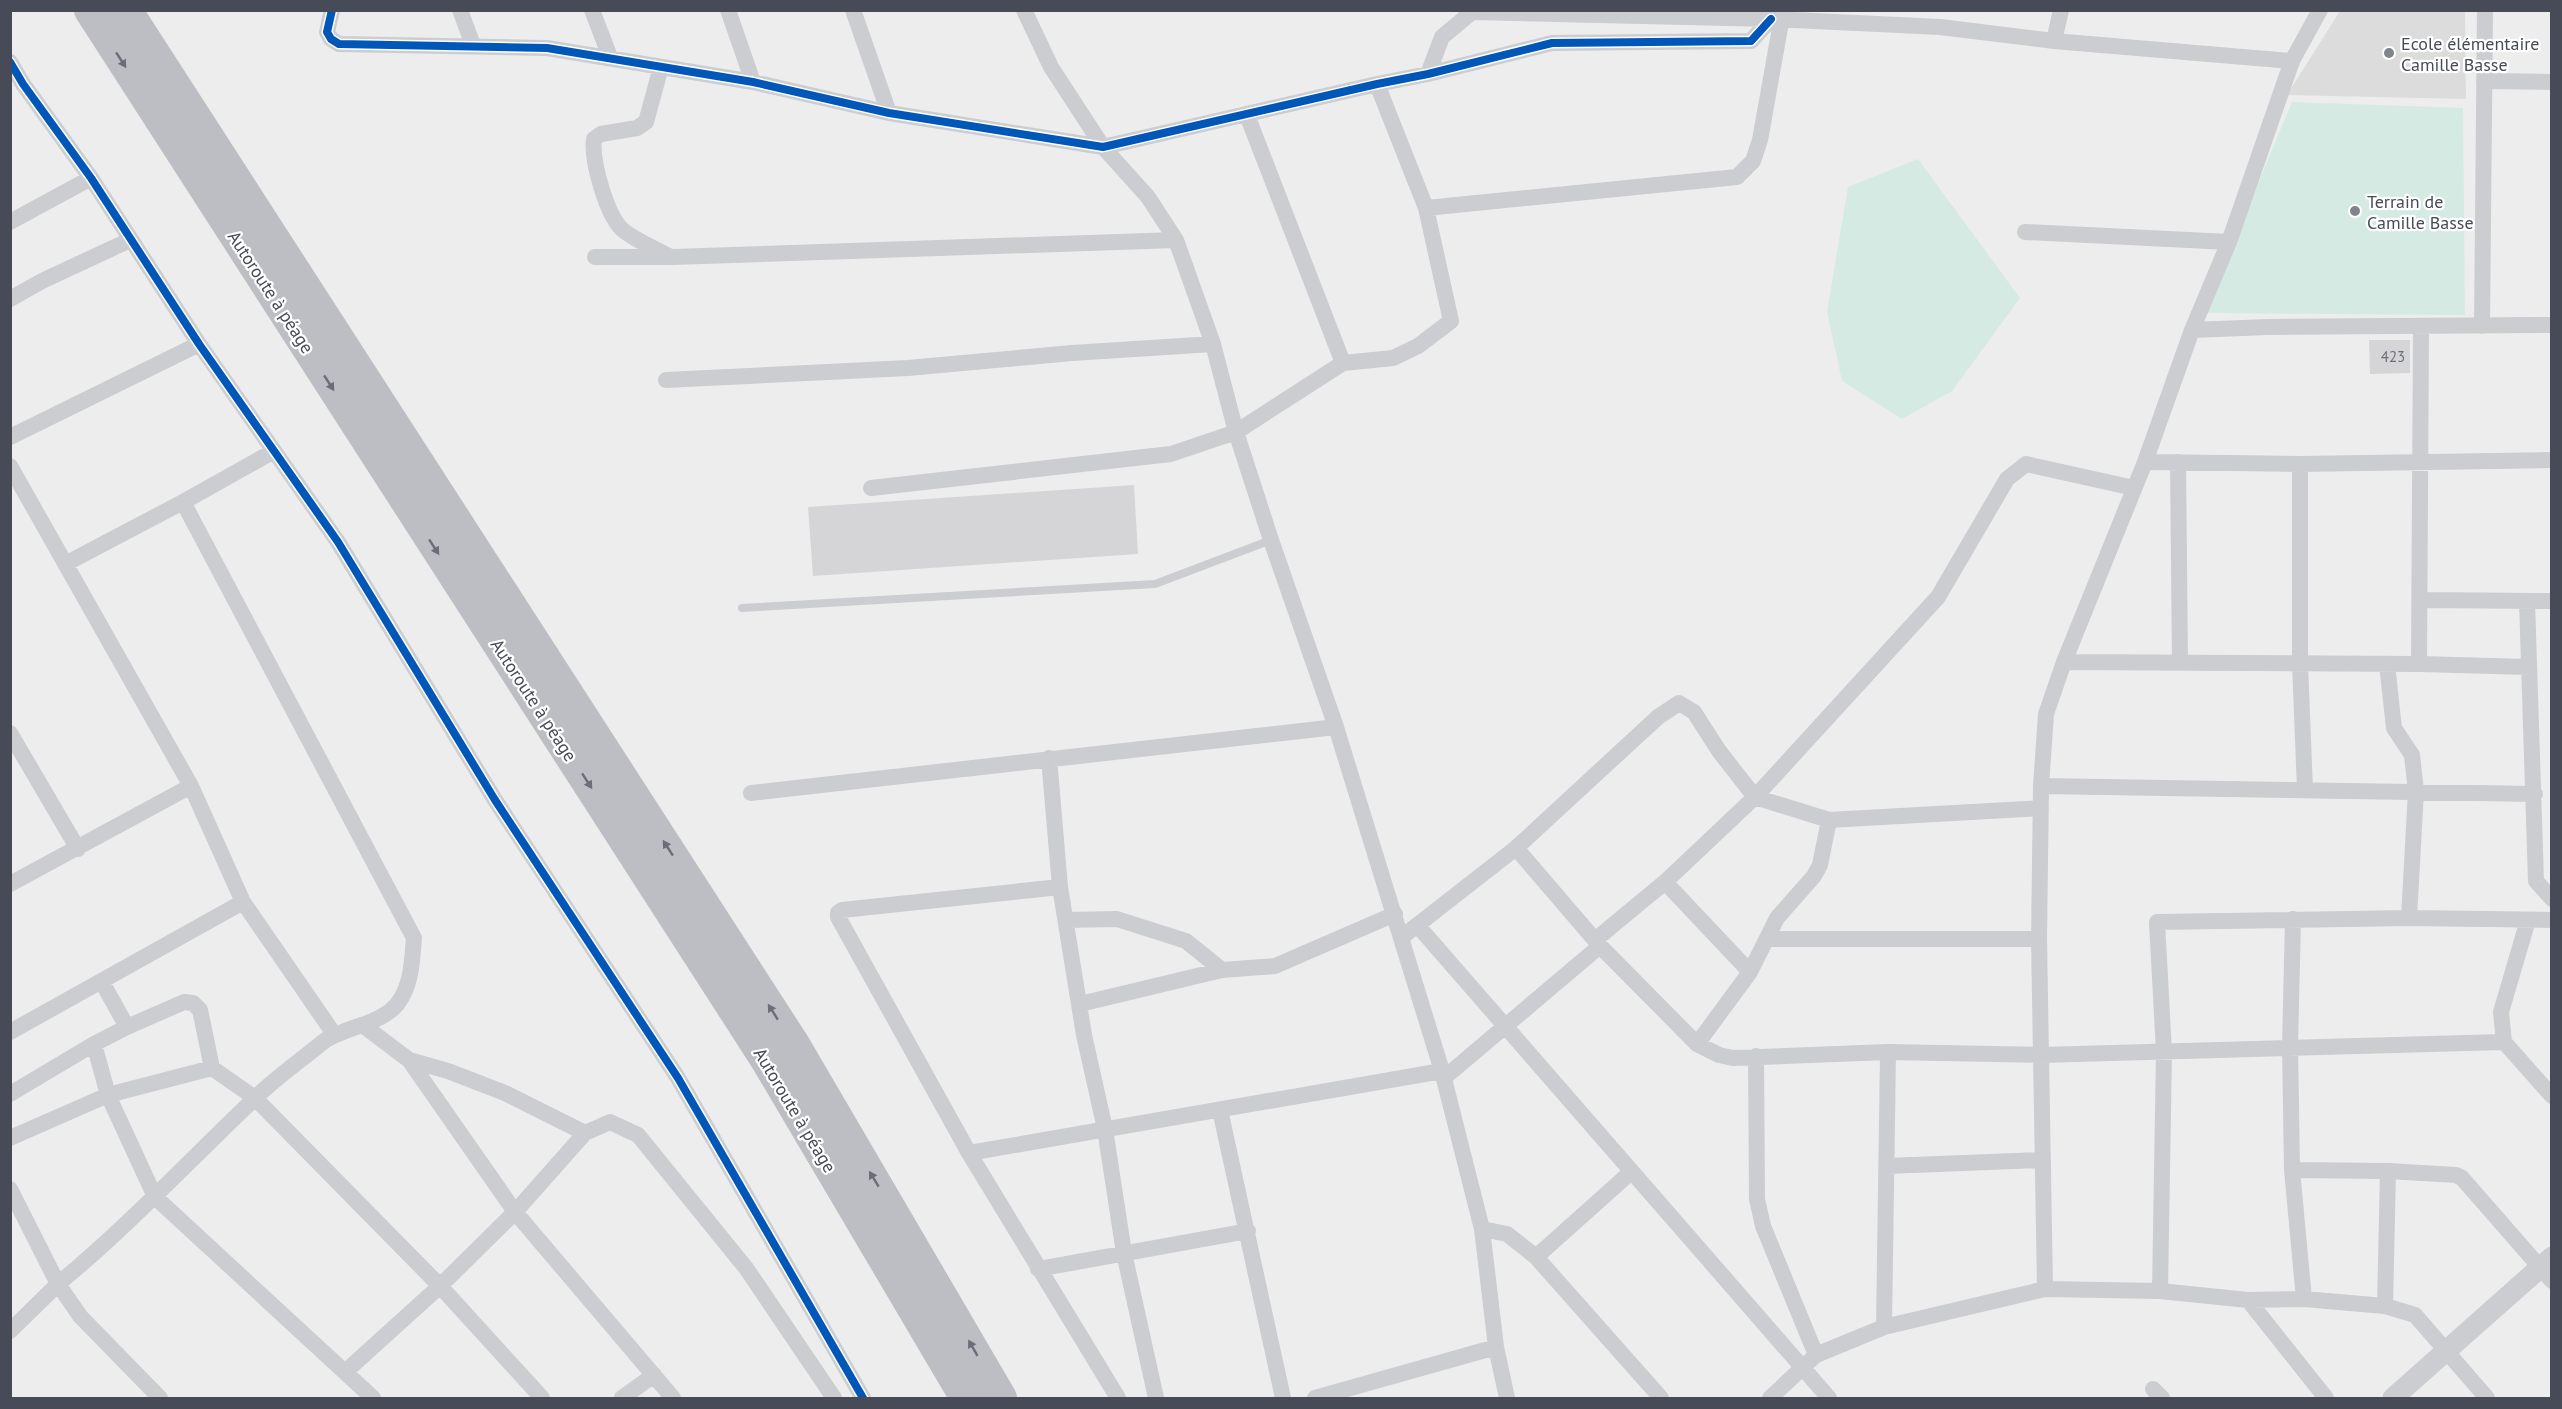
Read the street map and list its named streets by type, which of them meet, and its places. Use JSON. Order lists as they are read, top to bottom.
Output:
{
  "streets": {
    "highway": ["Autoroute à péage"]
  },
  "places": ["Ecole élémentaire Camille Basse", "Terrain de Camille Basse"],
  "house_numbers": ["423"]
}
